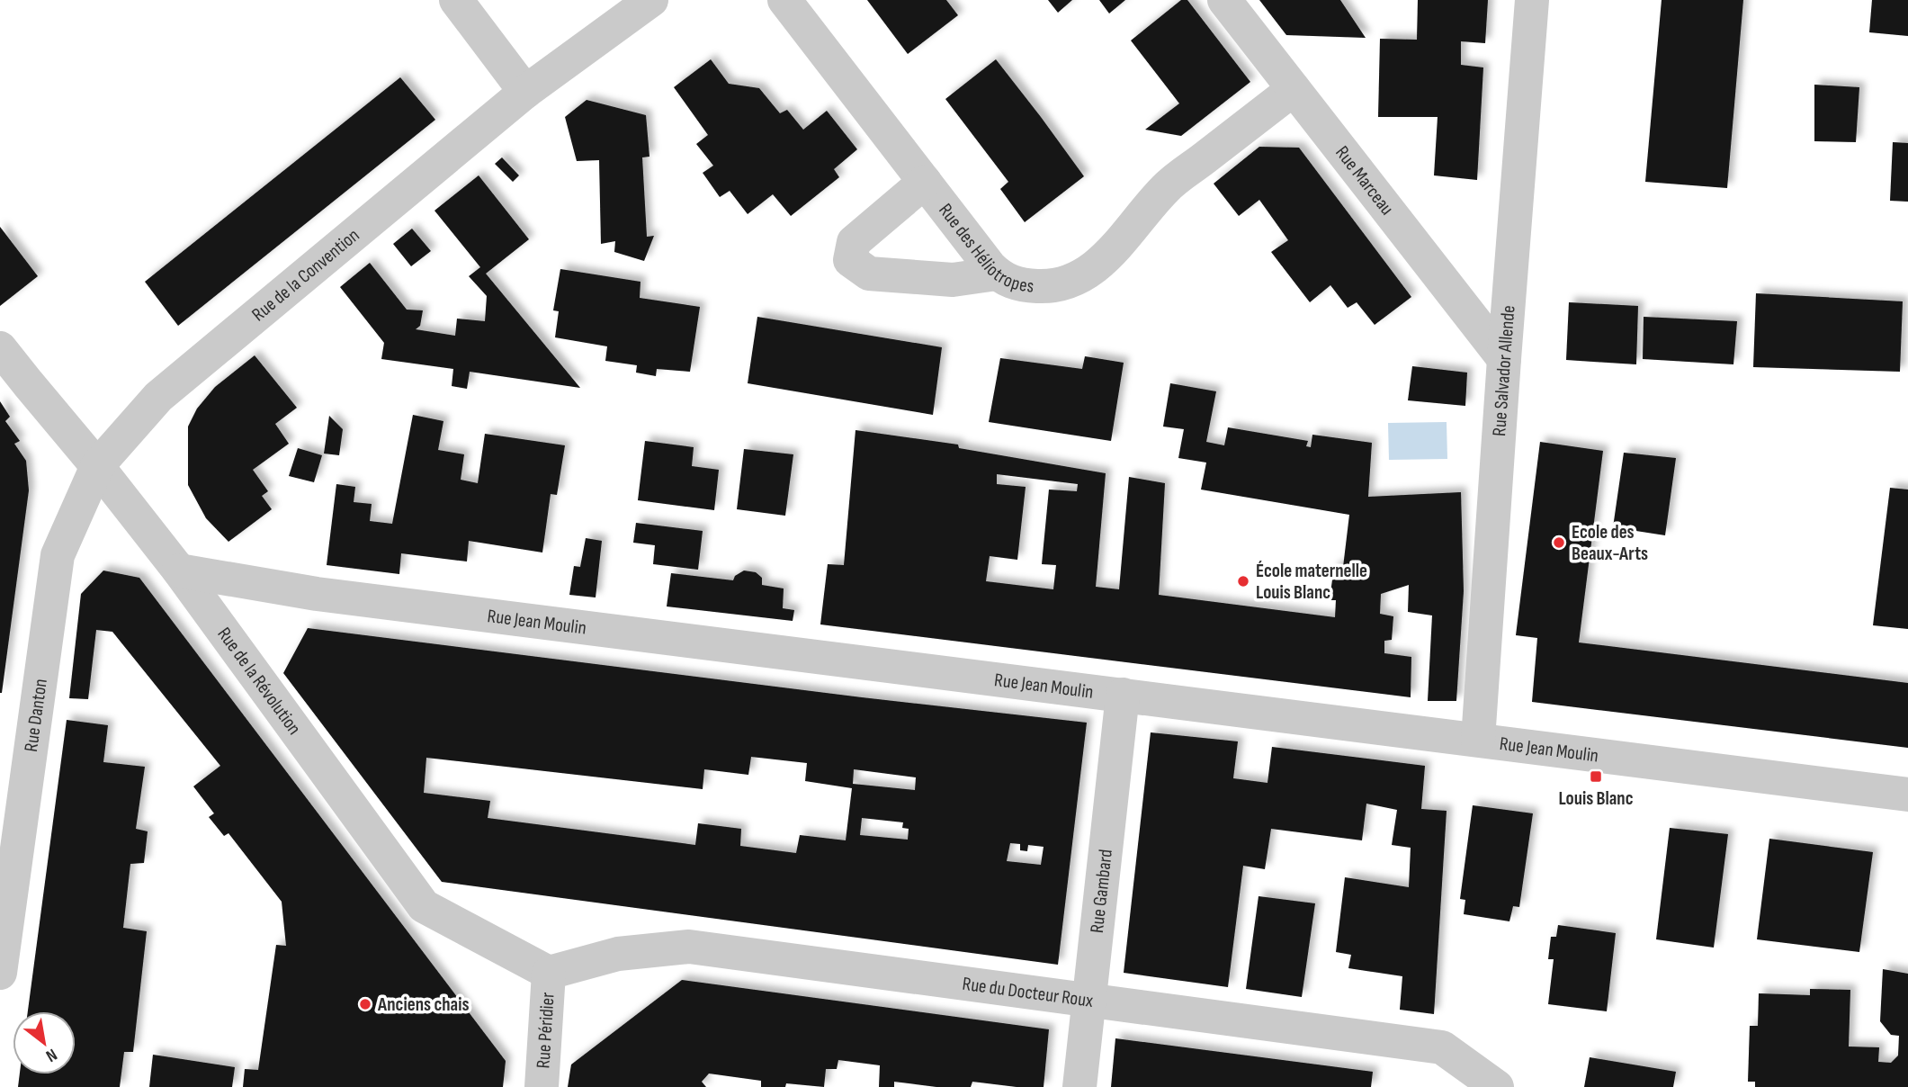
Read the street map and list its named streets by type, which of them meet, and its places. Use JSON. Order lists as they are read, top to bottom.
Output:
{
  "streets": {
    "street": [
      "Rue Marceau",
      "Rue des Héliotropes",
      "Rue de la Convention",
      "Rue Salvador Allende",
      "Rue Jean Moulin",
      "Rue de la Révolution",
      "Rue Danton",
      "Rue Gambard",
      "Rue du Docteur Roux",
      "Rue Péridier"
    ]
  },
  "crossings": [
    ["Rue Marceau", "Rue des Héliotropes"],
    ["Rue Marceau", "Rue Salvador Allende"],
    ["Rue de la Convention", "Rue de la Révolution"],
    ["Rue de la Convention", "Rue Danton"],
    ["Rue Salvador Allende", "Rue Jean Moulin"],
    ["Rue Jean Moulin", "Rue de la Révolution"],
    ["Rue Jean Moulin", "Rue Gambard"],
    ["Rue de la Révolution", "Rue Danton"],
    ["Rue de la Révolution", "Rue du Docteur Roux"],
    ["Rue de la Révolution", "Rue Péridier"],
    ["Rue Gambard", "Rue du Docteur Roux"],
    ["Rue du Docteur Roux", "Rue Péridier"]
  ],
  "places": {
    "other": ["Ecole des Beaux-Arts", "École maternelle Louis Blanc", "Anciens chais"],
    "transit": ["Louis Blanc"]
  },
  "north": "bottom right"
}
